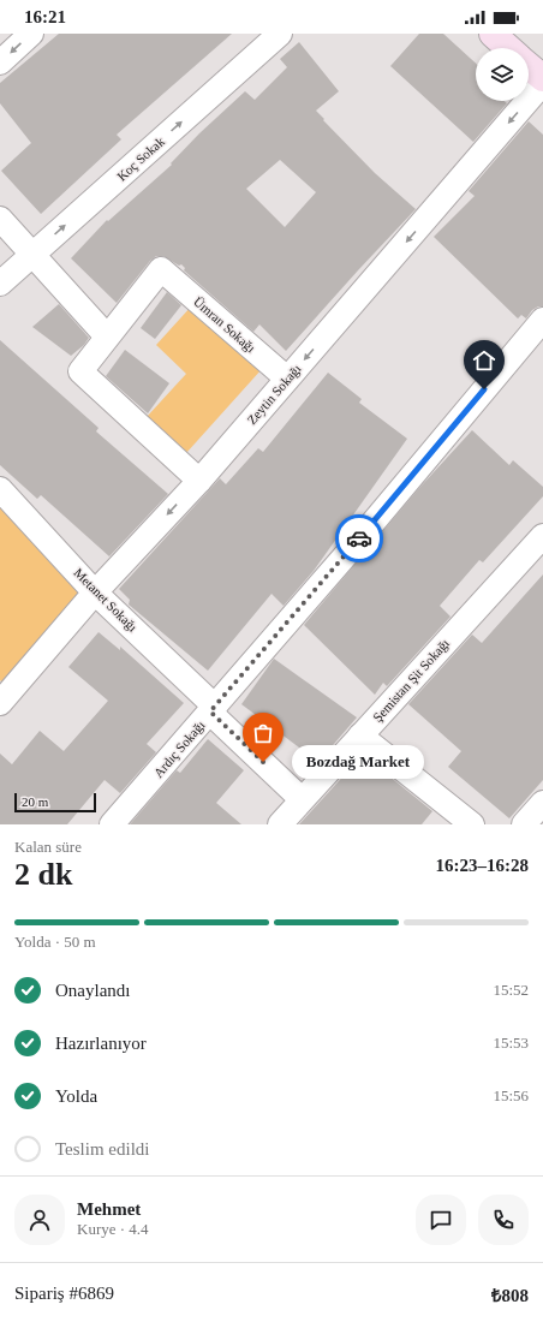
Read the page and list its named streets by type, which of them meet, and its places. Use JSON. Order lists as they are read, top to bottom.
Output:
{
  "streets": {
    "street": [
      "Koç Sokak",
      "Ümran Sokağı",
      "Zeytin Sokağı",
      "Metanet Sokağı",
      "Şemistan Şit Sokağı",
      "Ardıç Sokağı"
    ]
  },
  "crossings": [
    ["Ümran Sokağı", "Zeytin Sokağı"],
    ["Zeytin Sokağı", "Metanet Sokağı"],
    ["Metanet Sokağı", "Şemistan Şit Sokağı"],
    ["Metanet Sokağı", "Ardıç Sokağı"]
  ],
  "one_way": ["Koç Sokak", "Zeytin Sokağı"],
  "places": ["Bozdağ Market"],
  "scale_bar": "20 m",
  "page": {
    "status": "16:21",
    "bubble": "Bozdağ Market",
    "scale": "20 m",
    "heading": ["2 dk", "Kalan süre", "16:23–16:28"],
    "panel": [
      "Mehmet",
      "Kurye · 4.4",
      "Sipariş #6869",
      "₺808"
    ],
    "bar": "Yolda · 50 m",
    "list": [
      ["Onaylandı", "15:52"],
      ["Hazırlanıyor", "15:53"],
      ["Yolda", "15:56"],
      "Teslim edildi"
    ]
  }
}
